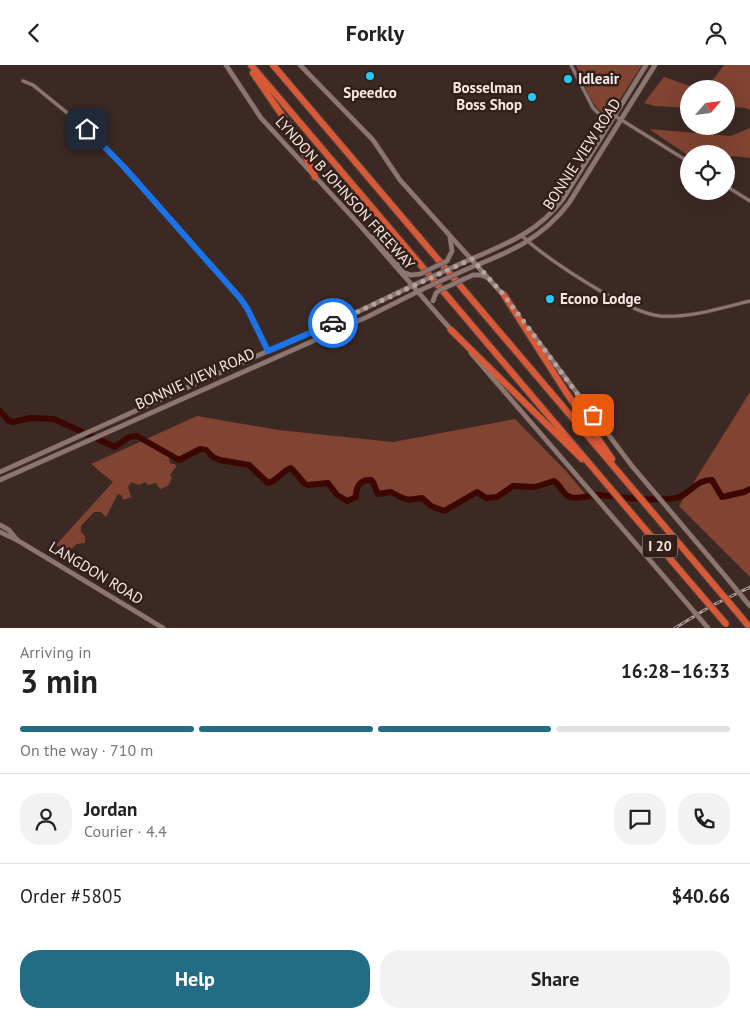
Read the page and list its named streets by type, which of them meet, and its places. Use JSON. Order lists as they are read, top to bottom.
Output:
{
  "streets": {
    "highway": ["LYNDON B JOHNSON FREEWAY", "I 20"],
    "main road": ["BONNIE VIEW ROAD", "LANGDON ROAD"]
  },
  "crossings": [
    ["BONNIE VIEW ROAD", "LYNDON B JOHNSON FREEWAY"]
  ],
  "places": [
    "Speedco",
    "Idleair",
    "Bosselman Boss Shop",
    "Econo Lodge"
  ],
  "north": "top right",
  "page": {
    "header": "Forkly",
    "heading": ["3 min", "Arriving in", "16:28–16:33"],
    "panel": [
      "Jordan",
      "Courier · 4.4",
      "Order #5805",
      "$40.66"
    ],
    "bar": "On the way · 710 m",
    "buttons": ["Help", "Share"]
  }
}
